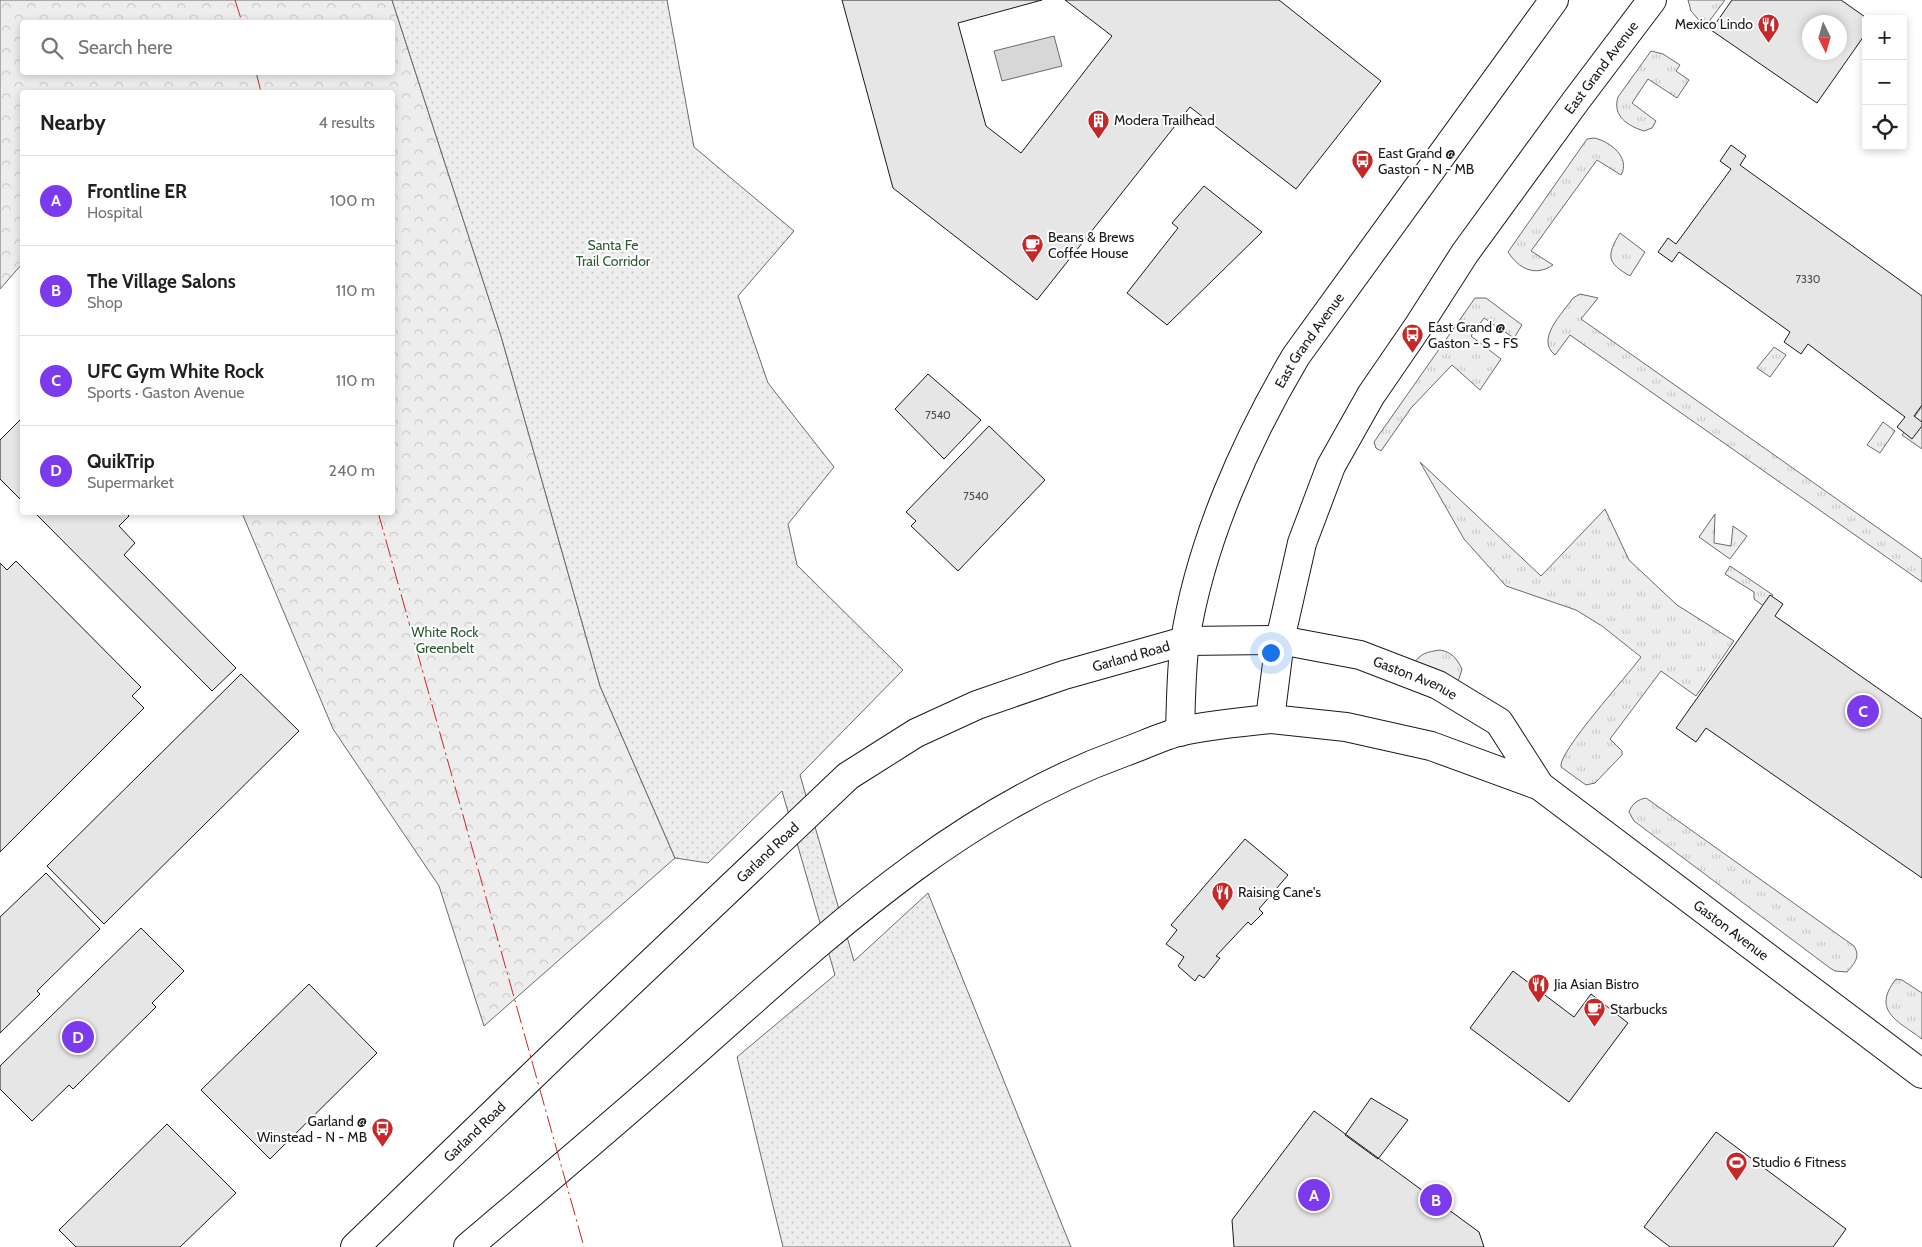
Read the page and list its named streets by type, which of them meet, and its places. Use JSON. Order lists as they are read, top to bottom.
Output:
{
  "streets": {
    "main road": ["East Grand Avenue", "Garland Road", "Gaston Avenue"]
  },
  "crossings": [
    ["East Grand Avenue", "Garland Road"],
    ["East Grand Avenue", "Gaston Avenue"],
    ["Garland Road", "Gaston Avenue"]
  ],
  "parks": ["Santa Fe Trail Corridor", "White Rock Greenbelt"],
  "places": {
    "restaurant": ["Mexico Lindo", "Raising Cane's", "Jia Asian Bistro"],
    "building": ["Modera Trailhead"],
    "bus stop": ["East Grand @ Gaston - N - MB", "East Grand @ Gaston - S - FS", "Garland @ Winstead - N - MB"],
    "cafe": ["Beans & Brews Coffee House", "Starbucks"],
    "sports": ["Studio 6 Fitness"]
  },
  "house_numbers": ["7330", "7540", "7540"],
  "north": "bottom",
  "page": {
    "map_buttons": ["+", "−"],
    "search": "Search here",
    "heading": ["Nearby", "4 results"],
    "list": [
      {
        "mark": "A",
        "name": "Frontline ER",
        "note": "Hospital",
        "value": "100 m"
      },
      {
        "mark": "B",
        "name": "The Village Salons",
        "note": "Shop",
        "value": "110 m"
      },
      {
        "mark": "C",
        "name": "UFC Gym White Rock",
        "note": "Sports · Gaston Avenue",
        "value": "110 m"
      },
      {
        "mark": "D",
        "name": "QuikTrip",
        "note": "Supermarket",
        "value": "240 m"
      }
    ],
    "pins": [
      "C",
      "D",
      "A",
      "B"
    ]
  }
}
